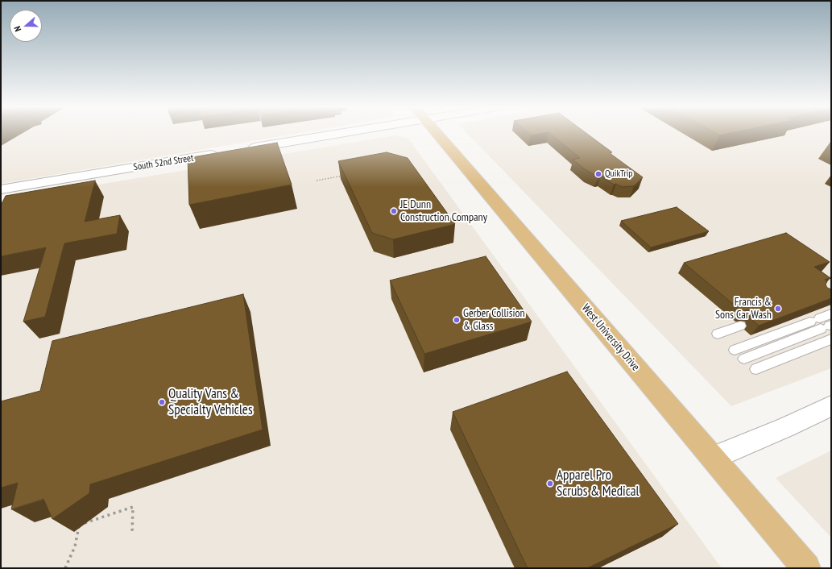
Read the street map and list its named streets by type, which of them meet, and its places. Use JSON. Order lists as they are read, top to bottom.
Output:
{
  "streets": {
    "main road": ["South 52nd Street", "West University Drive"]
  },
  "places": [
    "QuikTrip",
    "JE Dunn Construction Company",
    "Francis & Sons Car Wash",
    "Gerber Collision & Glass",
    "Quality Vans & Specialty Vehicles",
    "Apparel Pro Scrubs & Medical"
  ],
  "north": "left"
}
